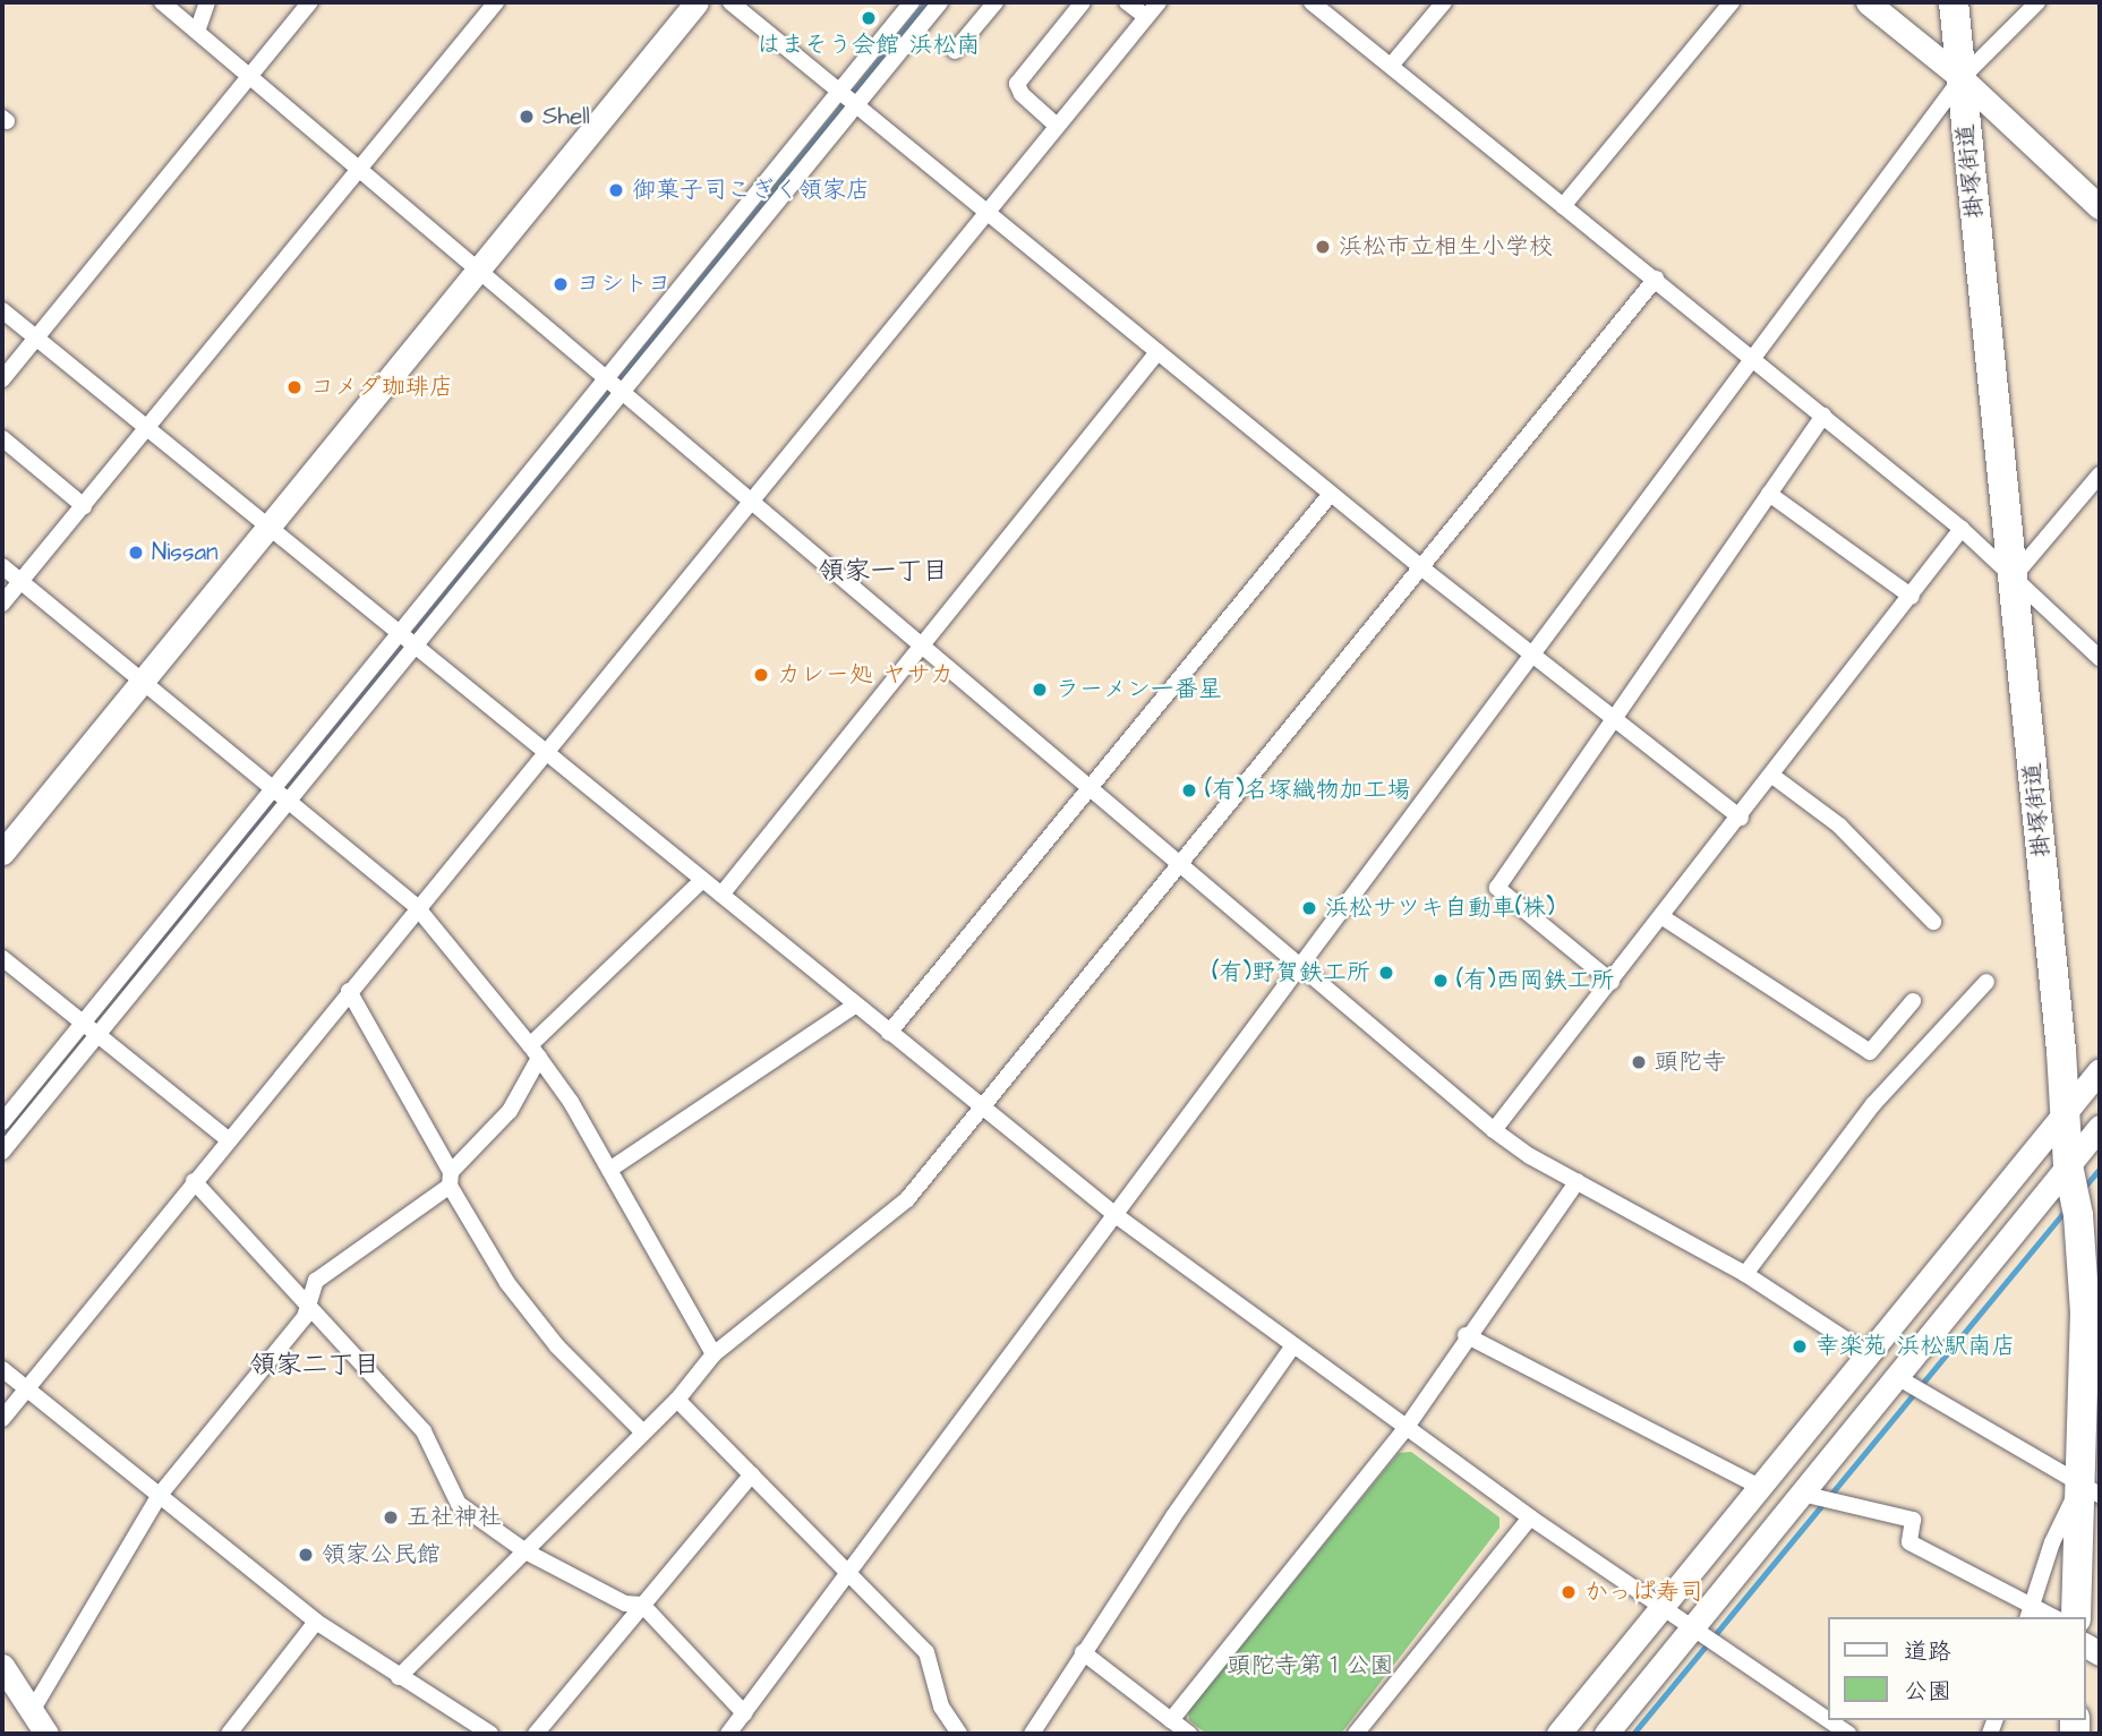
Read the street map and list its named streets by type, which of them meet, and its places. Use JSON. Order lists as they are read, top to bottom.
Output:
{
  "streets": {
    "highway": ["掛塚街道"]
  },
  "districts": ["領家一丁目", "領家二丁目"],
  "parks": ["頭陀寺第１公園"],
  "places": [
    "はまそう会館 浜松南",
    "Shell",
    "御菓子司こぎく領家店",
    "浜松市立相生小学校",
    "ヨシトヨ",
    "コメダ珈琲店",
    "Nissan",
    "カレー処 ヤサカ",
    "ラーメン一番星",
    "(有)名塚織物加工場",
    "浜松サツキ自動車(株)",
    "(有)野賀鉄工所",
    "(有)西岡鉄工所",
    "頭陀寺",
    "幸楽苑 浜松駅南店",
    "五社神社",
    "領家公民館",
    "かっぱ寿司"
  ],
  "legend": ["道路", "公園"]
}
